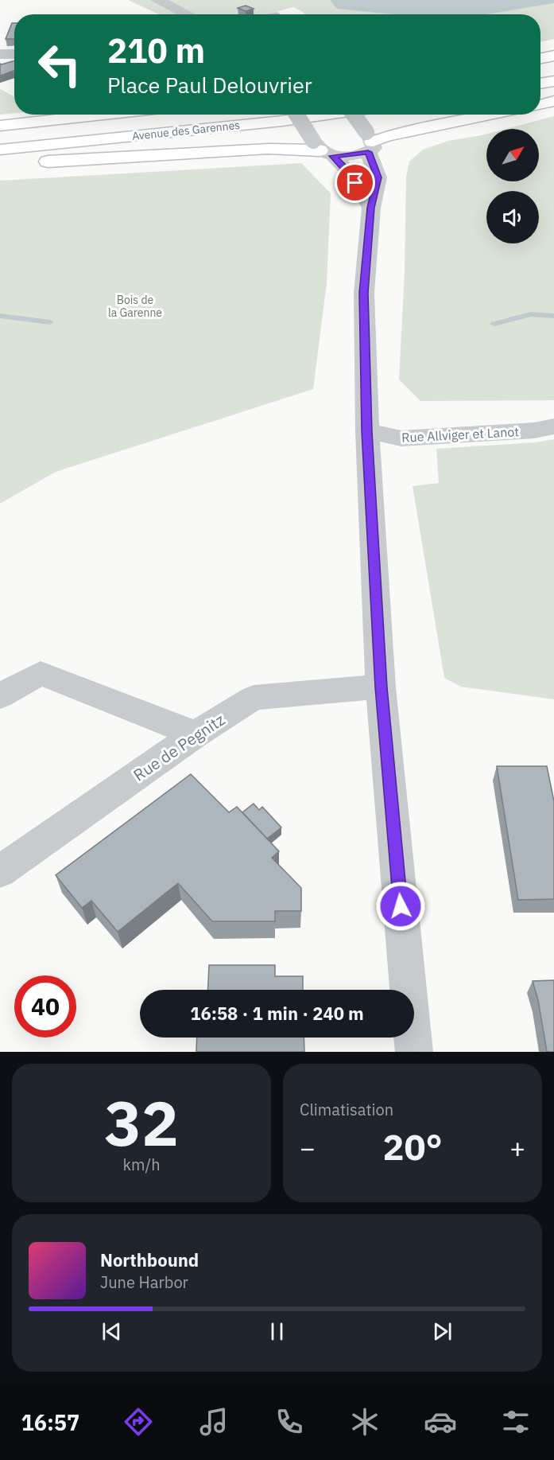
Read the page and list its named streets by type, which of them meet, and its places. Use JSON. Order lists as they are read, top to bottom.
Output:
{
  "streets": {
    "main road": ["Avenue des Garennes"],
    "street": ["Rue Allviger et Lanot", "Rue de Pegnitz"]
  },
  "parks": ["Bois de la Garenne"],
  "north": "top right",
  "page": {
    "turn": ["210 m", "Place Paul Delouvrier"],
    "limit": "40",
    "trip": "16:58 · 1 min · 240 m",
    "tile": [
      ["32", "km/h"],
      "Climatisation"
    ],
    "heat": ["−", "20°", "+"],
    "song": ["Northbound", "June Harbor"],
    "tabs": "16:57"
  }
}
